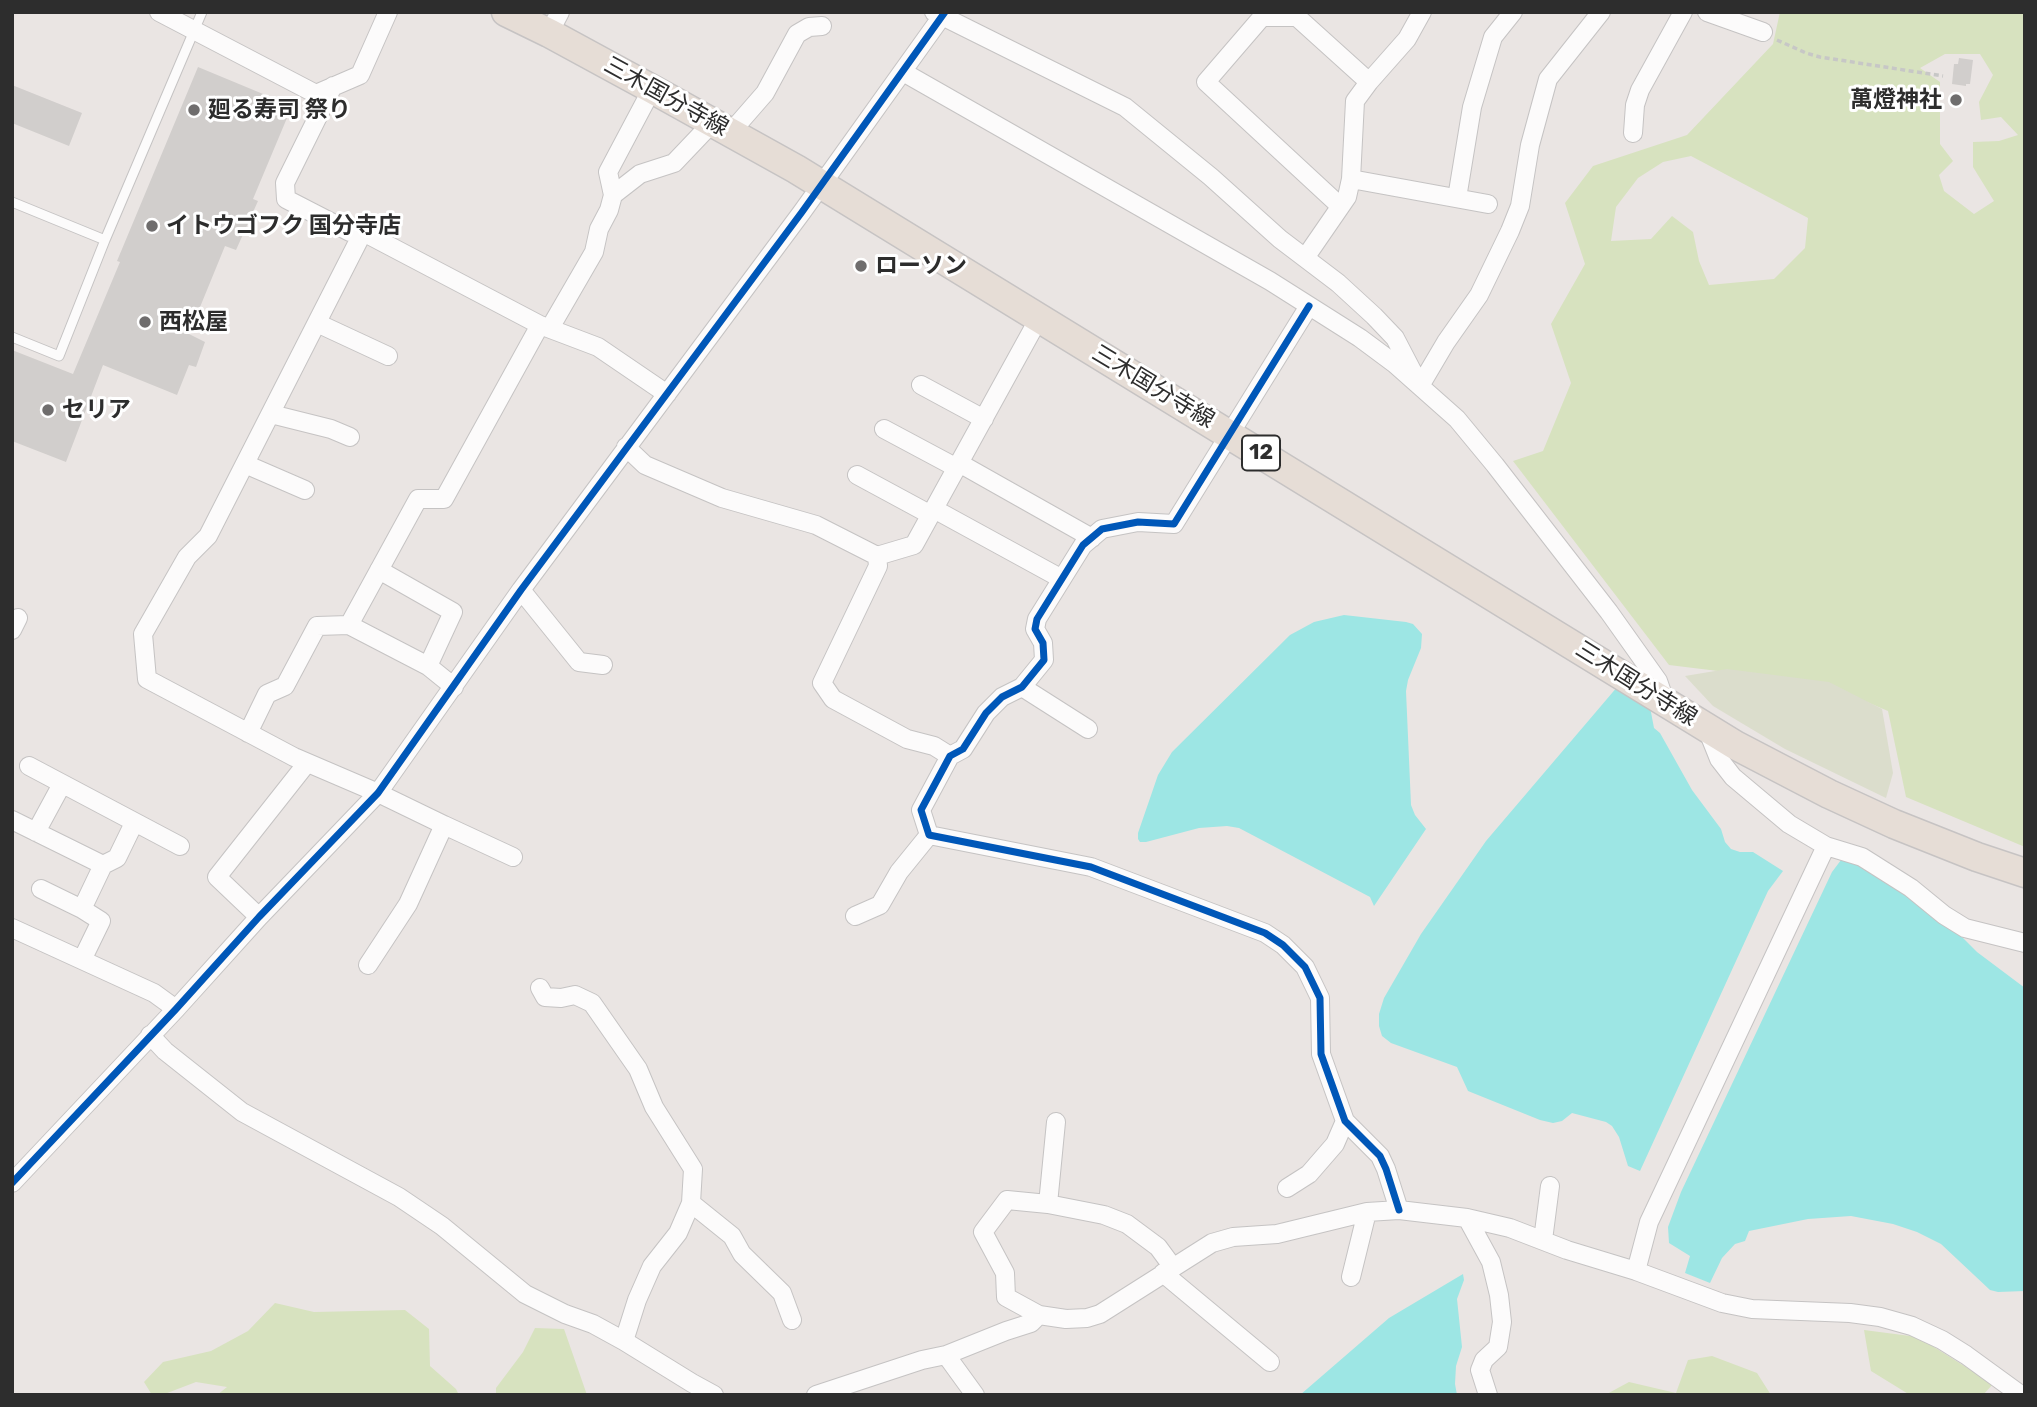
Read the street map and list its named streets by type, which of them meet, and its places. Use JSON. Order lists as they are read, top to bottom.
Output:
{
  "streets": {
    "main road": ["三木国分寺線", "12"]
  },
  "places": [
    "萬燈神社",
    "廻る寿司 祭り",
    "イトウゴフク 国分寺店",
    "ローソン",
    "西松屋",
    "セリア"
  ]
}
